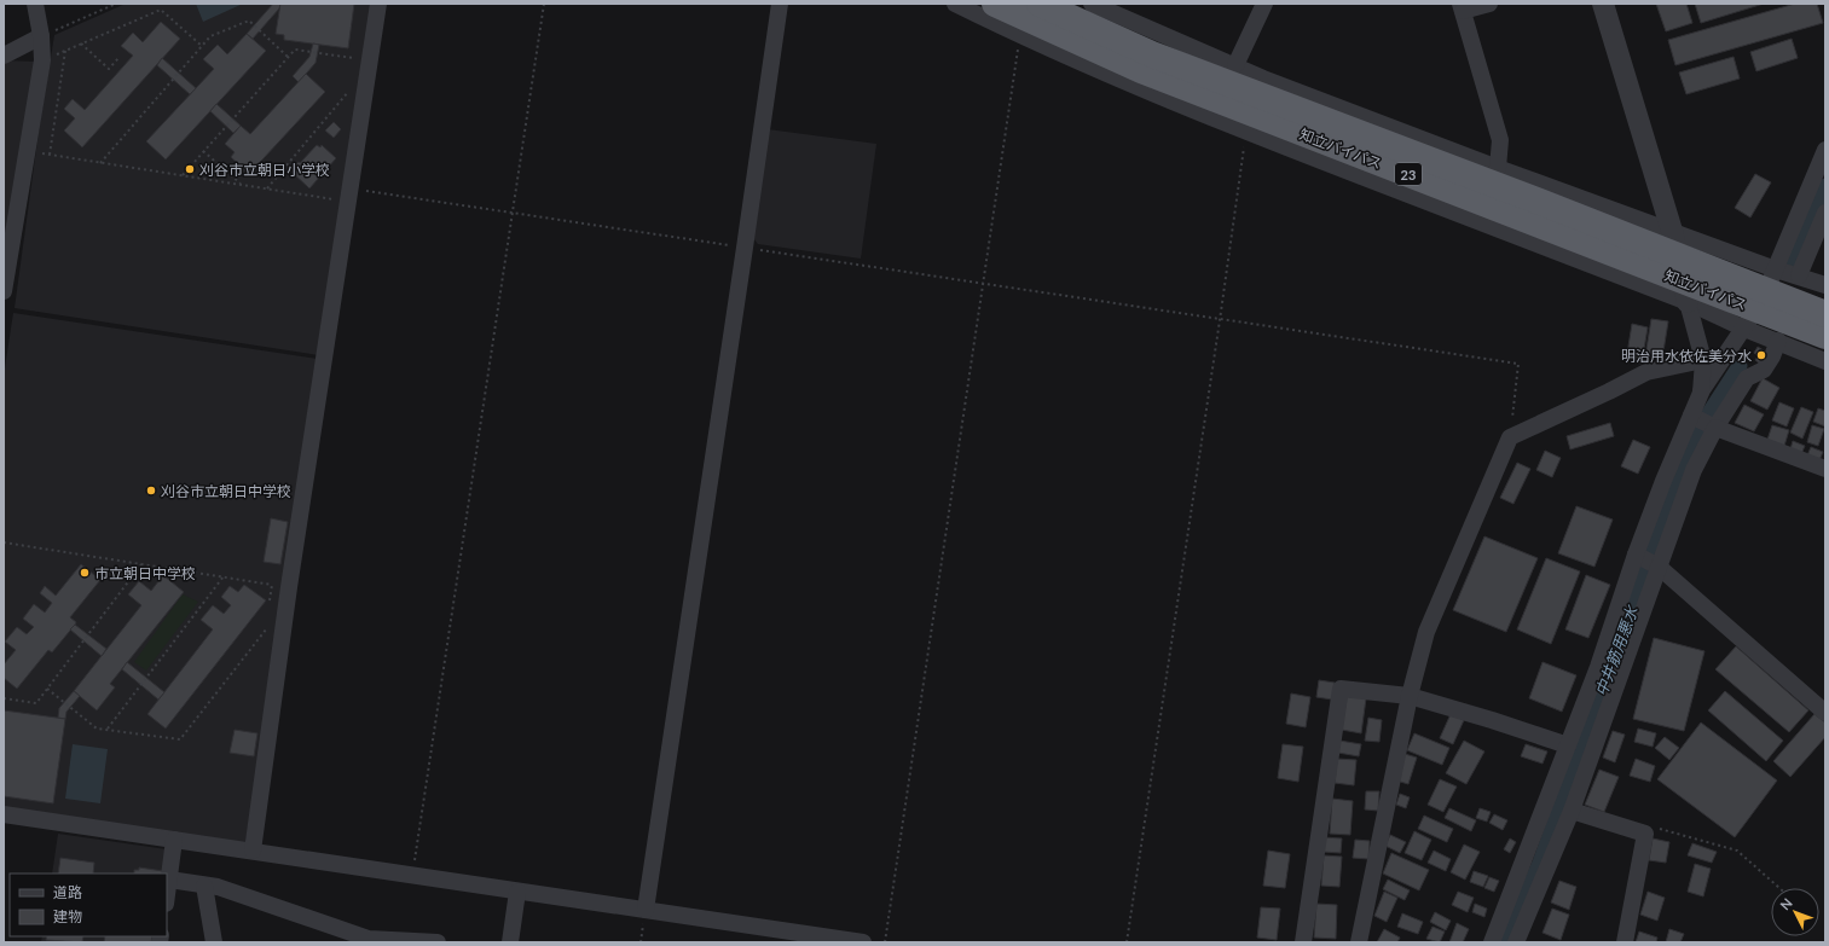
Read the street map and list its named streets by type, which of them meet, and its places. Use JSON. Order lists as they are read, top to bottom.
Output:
{
  "streets": {
    "highway": ["知立バイパス", "23"]
  },
  "water": ["中井筋用悪水"],
  "places": [
    "刈谷市立朝日小学校",
    "明治用水依佐美分水",
    "刈谷市立朝日中学校",
    "市立朝日中学校"
  ],
  "legend": ["道路", "建物"],
  "north": "top left"
}
